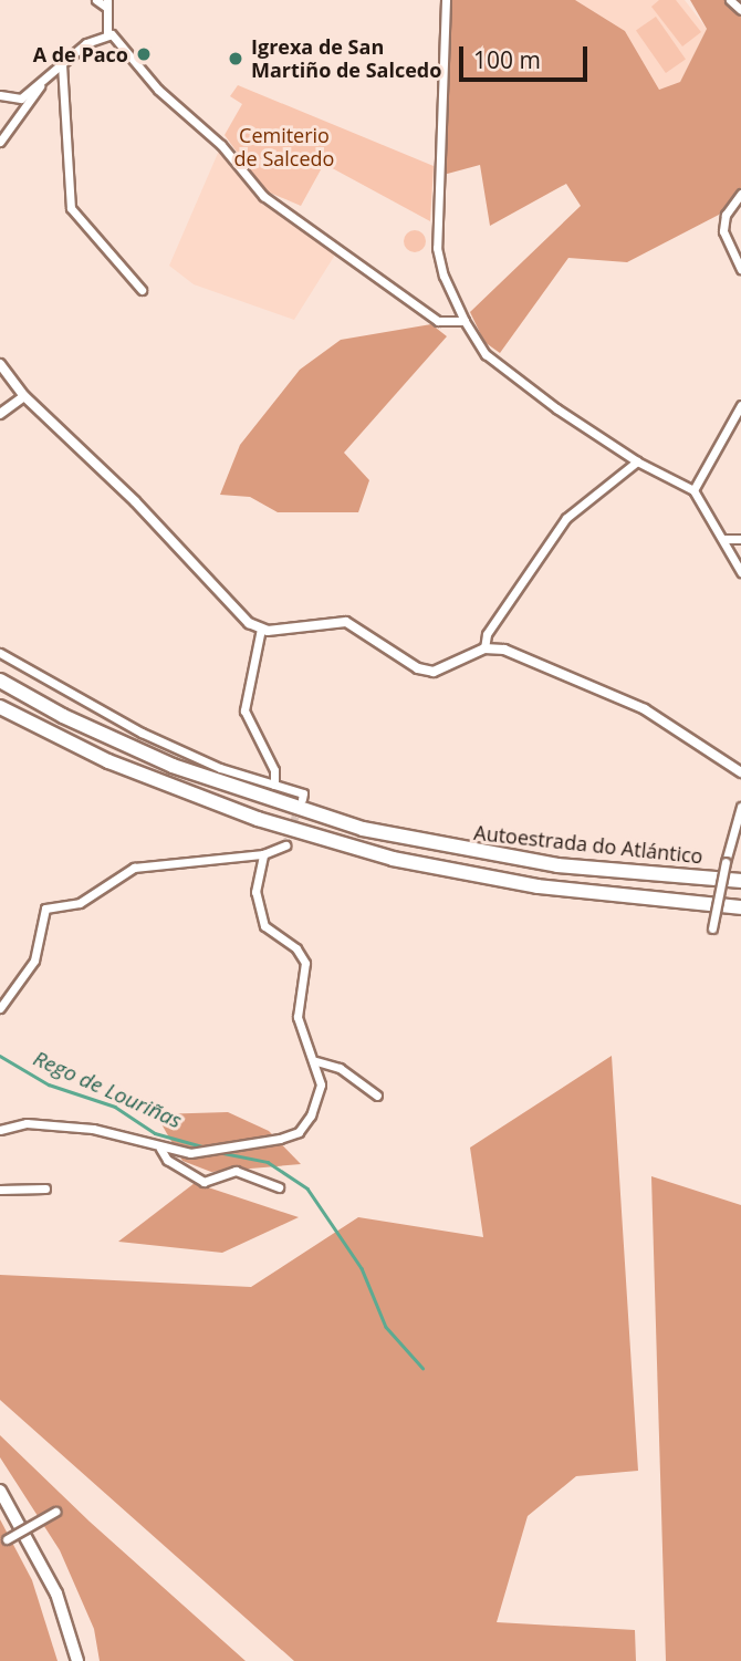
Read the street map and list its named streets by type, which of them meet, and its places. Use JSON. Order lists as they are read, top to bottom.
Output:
{
  "streets": {
    "highway": ["Autoestrada do Atlántico"]
  },
  "water": ["Rego de Louriñas"],
  "parks": ["Cemiterio de Salcedo"],
  "places": ["A de Paco", "Igrexa de San Martiño de Salcedo"],
  "scale_bar": "100 m"
}
